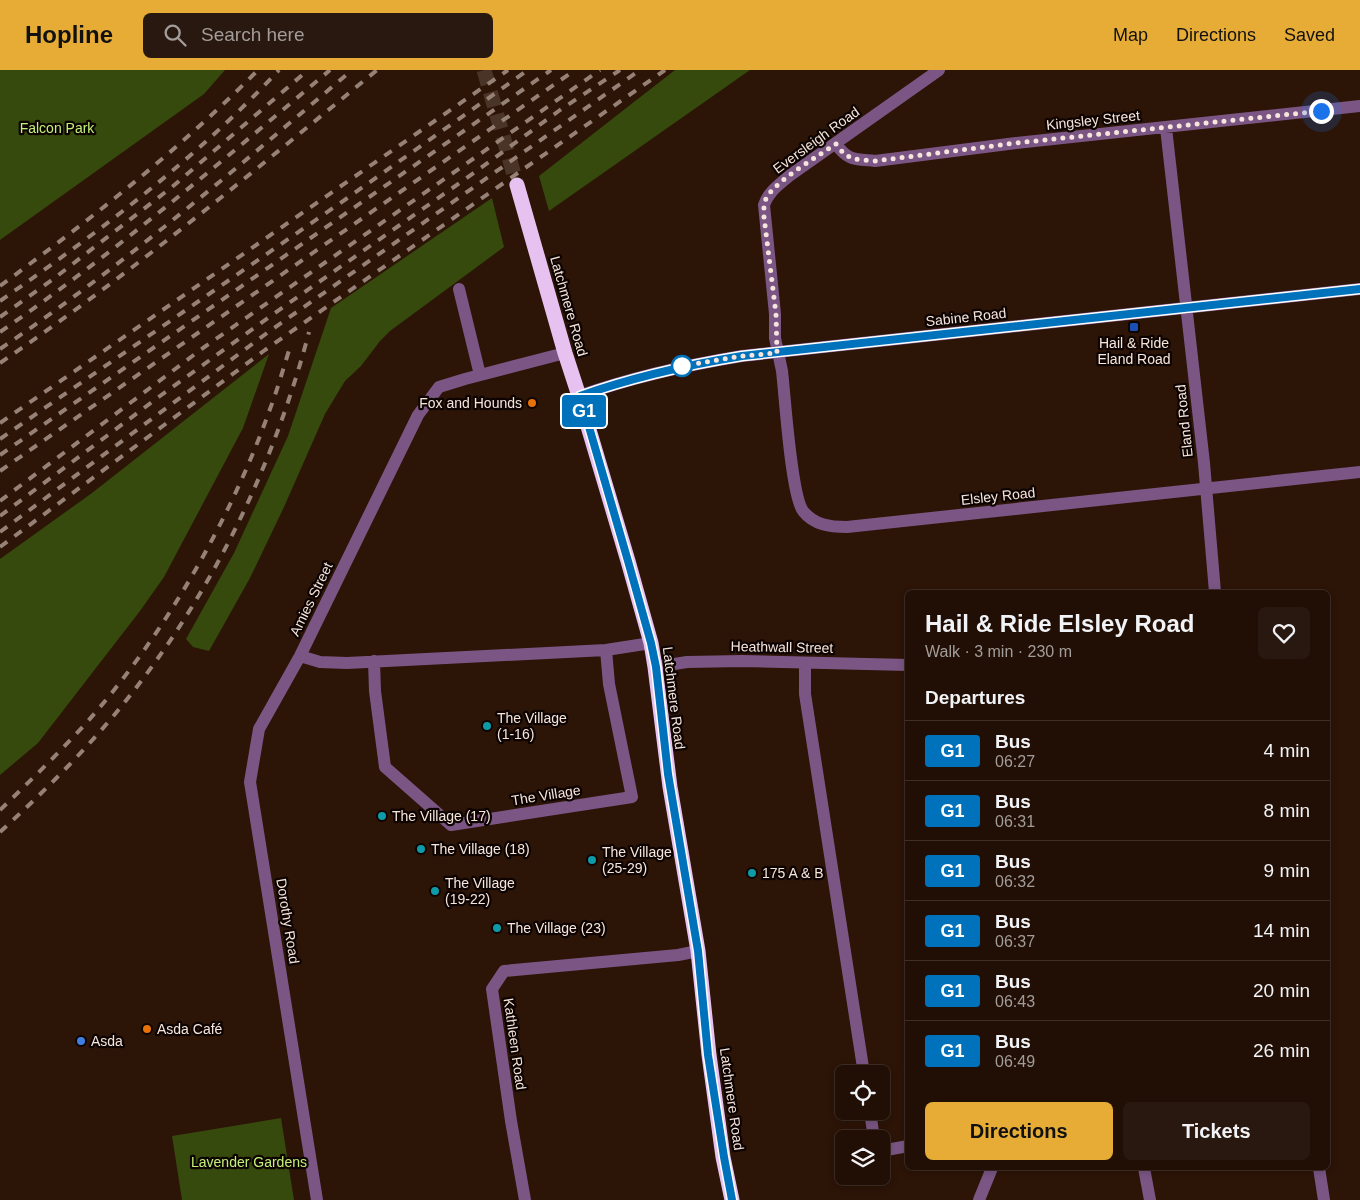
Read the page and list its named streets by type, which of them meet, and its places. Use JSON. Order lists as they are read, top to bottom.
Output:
{
  "streets": {
    "highway": ["Latchmere Road"],
    "street": [
      "Kingsley Street",
      "Eversleigh Road",
      "Sabine Road",
      "Eland Road",
      "Elsley Road",
      "Amies Street",
      "Heathwall Street",
      "The Village",
      "Dorothy Road",
      "Kathleen Road"
    ]
  },
  "crossings": [
    ["Kingsley Street", "Eversleigh Road"],
    ["Kingsley Street", "Eland Road"],
    ["Eversleigh Road", "Sabine Road"],
    ["Eversleigh Road", "Elsley Road"],
    ["Latchmere Road", "Sabine Road"],
    ["Latchmere Road", "Amies Street"],
    ["Latchmere Road", "Heathwall Street"],
    ["Latchmere Road", "Kathleen Road"],
    ["Sabine Road", "Eland Road"],
    ["Sabine Road", "Elsley Road"],
    ["Eland Road", "Elsley Road"],
    ["Amies Street", "The Village"],
    ["Amies Street", "Dorothy Road"]
  ],
  "parks": ["Falcon Park", "Lavender Gardens"],
  "places": {
    "transit": ["Hail & Ride Eland Road"],
    "other": [
      "Fox and Hounds",
      "The Village (1-16)",
      "The Village (17)",
      "The Village (18)",
      "The Village (25-29)",
      "175 A & B",
      "The Village (19-22)",
      "The Village (23)",
      "Asda Café",
      "Asda"
    ]
  },
  "lines": ["bus line G1"],
  "page": {
    "header": "Hopline",
    "search": "Search here",
    "nav": ["Map", "Directions", "Saved"],
    "on_map": "G1",
    "heading": [
      ["Hail & Ride Elsley Road", "Walk · 3 min · 230 m"],
      "Departures"
    ],
    "list": [
      {
        "mark": "G1",
        "name": "Bus",
        "note": "06:27",
        "value": "4 min"
      },
      {
        "mark": "G1",
        "name": "Bus",
        "note": "06:31",
        "value": "8 min"
      },
      {
        "mark": "G1",
        "name": "Bus",
        "note": "06:32",
        "value": "9 min"
      },
      {
        "mark": "G1",
        "name": "Bus",
        "note": "06:37",
        "value": "14 min"
      },
      {
        "mark": "G1",
        "name": "Bus",
        "note": "06:43",
        "value": "20 min"
      },
      {
        "mark": "G1",
        "name": "Bus",
        "note": "06:49",
        "value": "26 min"
      }
    ],
    "buttons": ["Directions", "Tickets"]
  }
}
